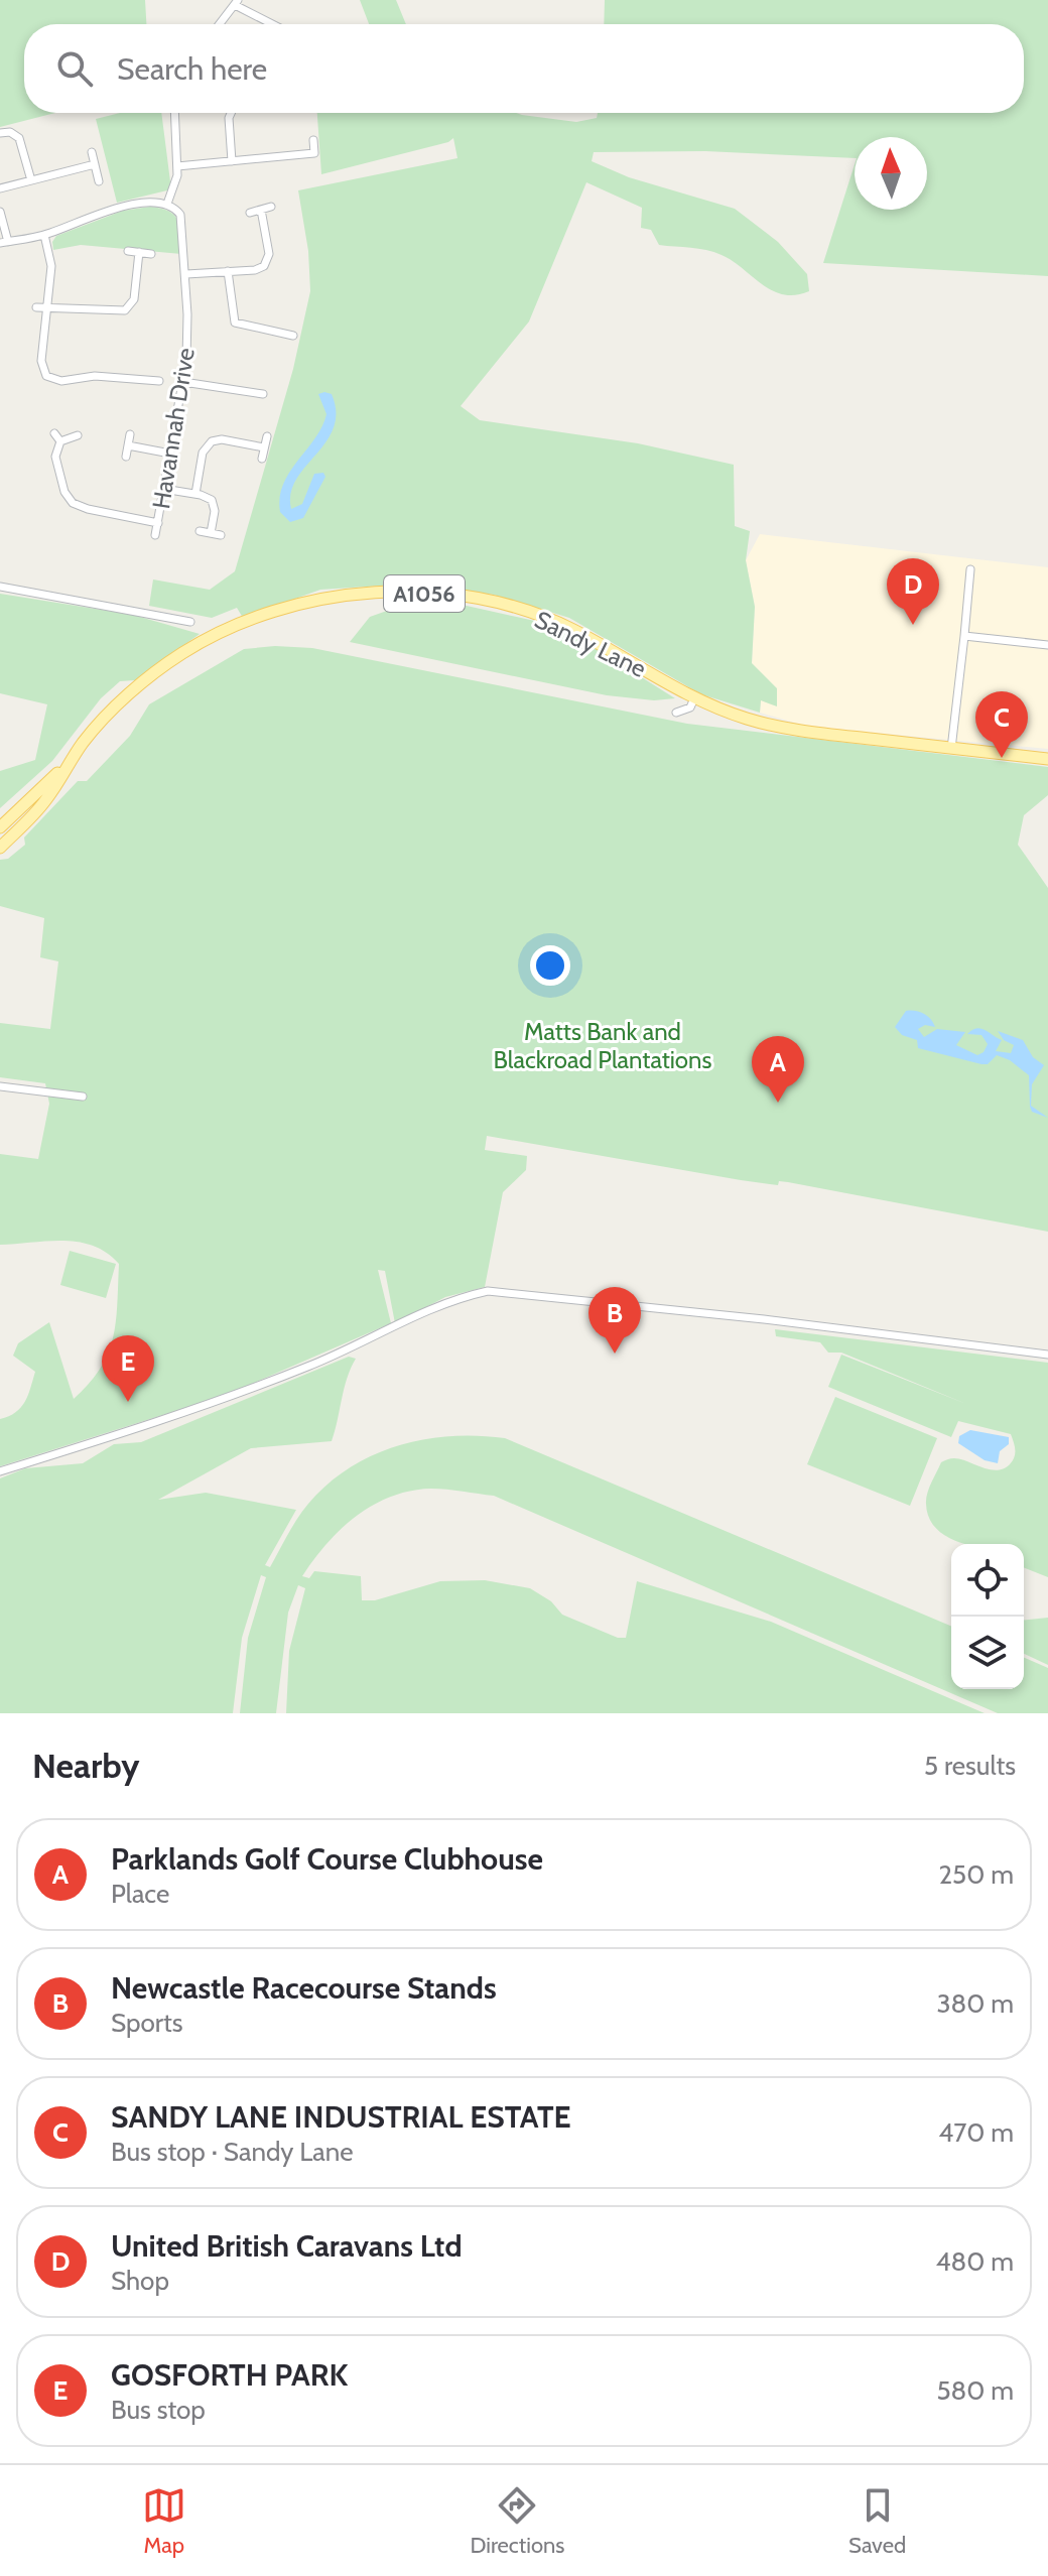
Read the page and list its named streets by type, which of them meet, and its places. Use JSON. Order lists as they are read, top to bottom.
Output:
{
  "streets": {
    "main road": ["A1056", "Sandy Lane"],
    "street": ["Havannah Drive"]
  },
  "parks": ["Matts Bank and Blackroad Plantations"],
  "north": "top",
  "page": {
    "search": "Search here",
    "pins": [
      "D",
      "C",
      "A",
      "B",
      "E"
    ],
    "heading": ["Nearby", "5 results"],
    "list": [
      {
        "mark": "A",
        "name": "Parklands Golf Course Clubhouse",
        "note": "Place",
        "value": "250 m"
      },
      {
        "mark": "B",
        "name": "Newcastle Racecourse Stands",
        "note": "Sports",
        "value": "380 m"
      },
      {
        "mark": "C",
        "name": "SANDY LANE INDUSTRIAL ESTATE",
        "note": "Bus stop · Sandy Lane",
        "value": "470 m"
      },
      {
        "mark": "D",
        "name": "United British Caravans Ltd",
        "note": "Shop",
        "value": "480 m"
      },
      {
        "mark": "E",
        "name": "GOSFORTH PARK",
        "note": "Bus stop",
        "value": "580 m"
      }
    ],
    "nav": ["Map", "Directions", "Saved"]
  }
}
